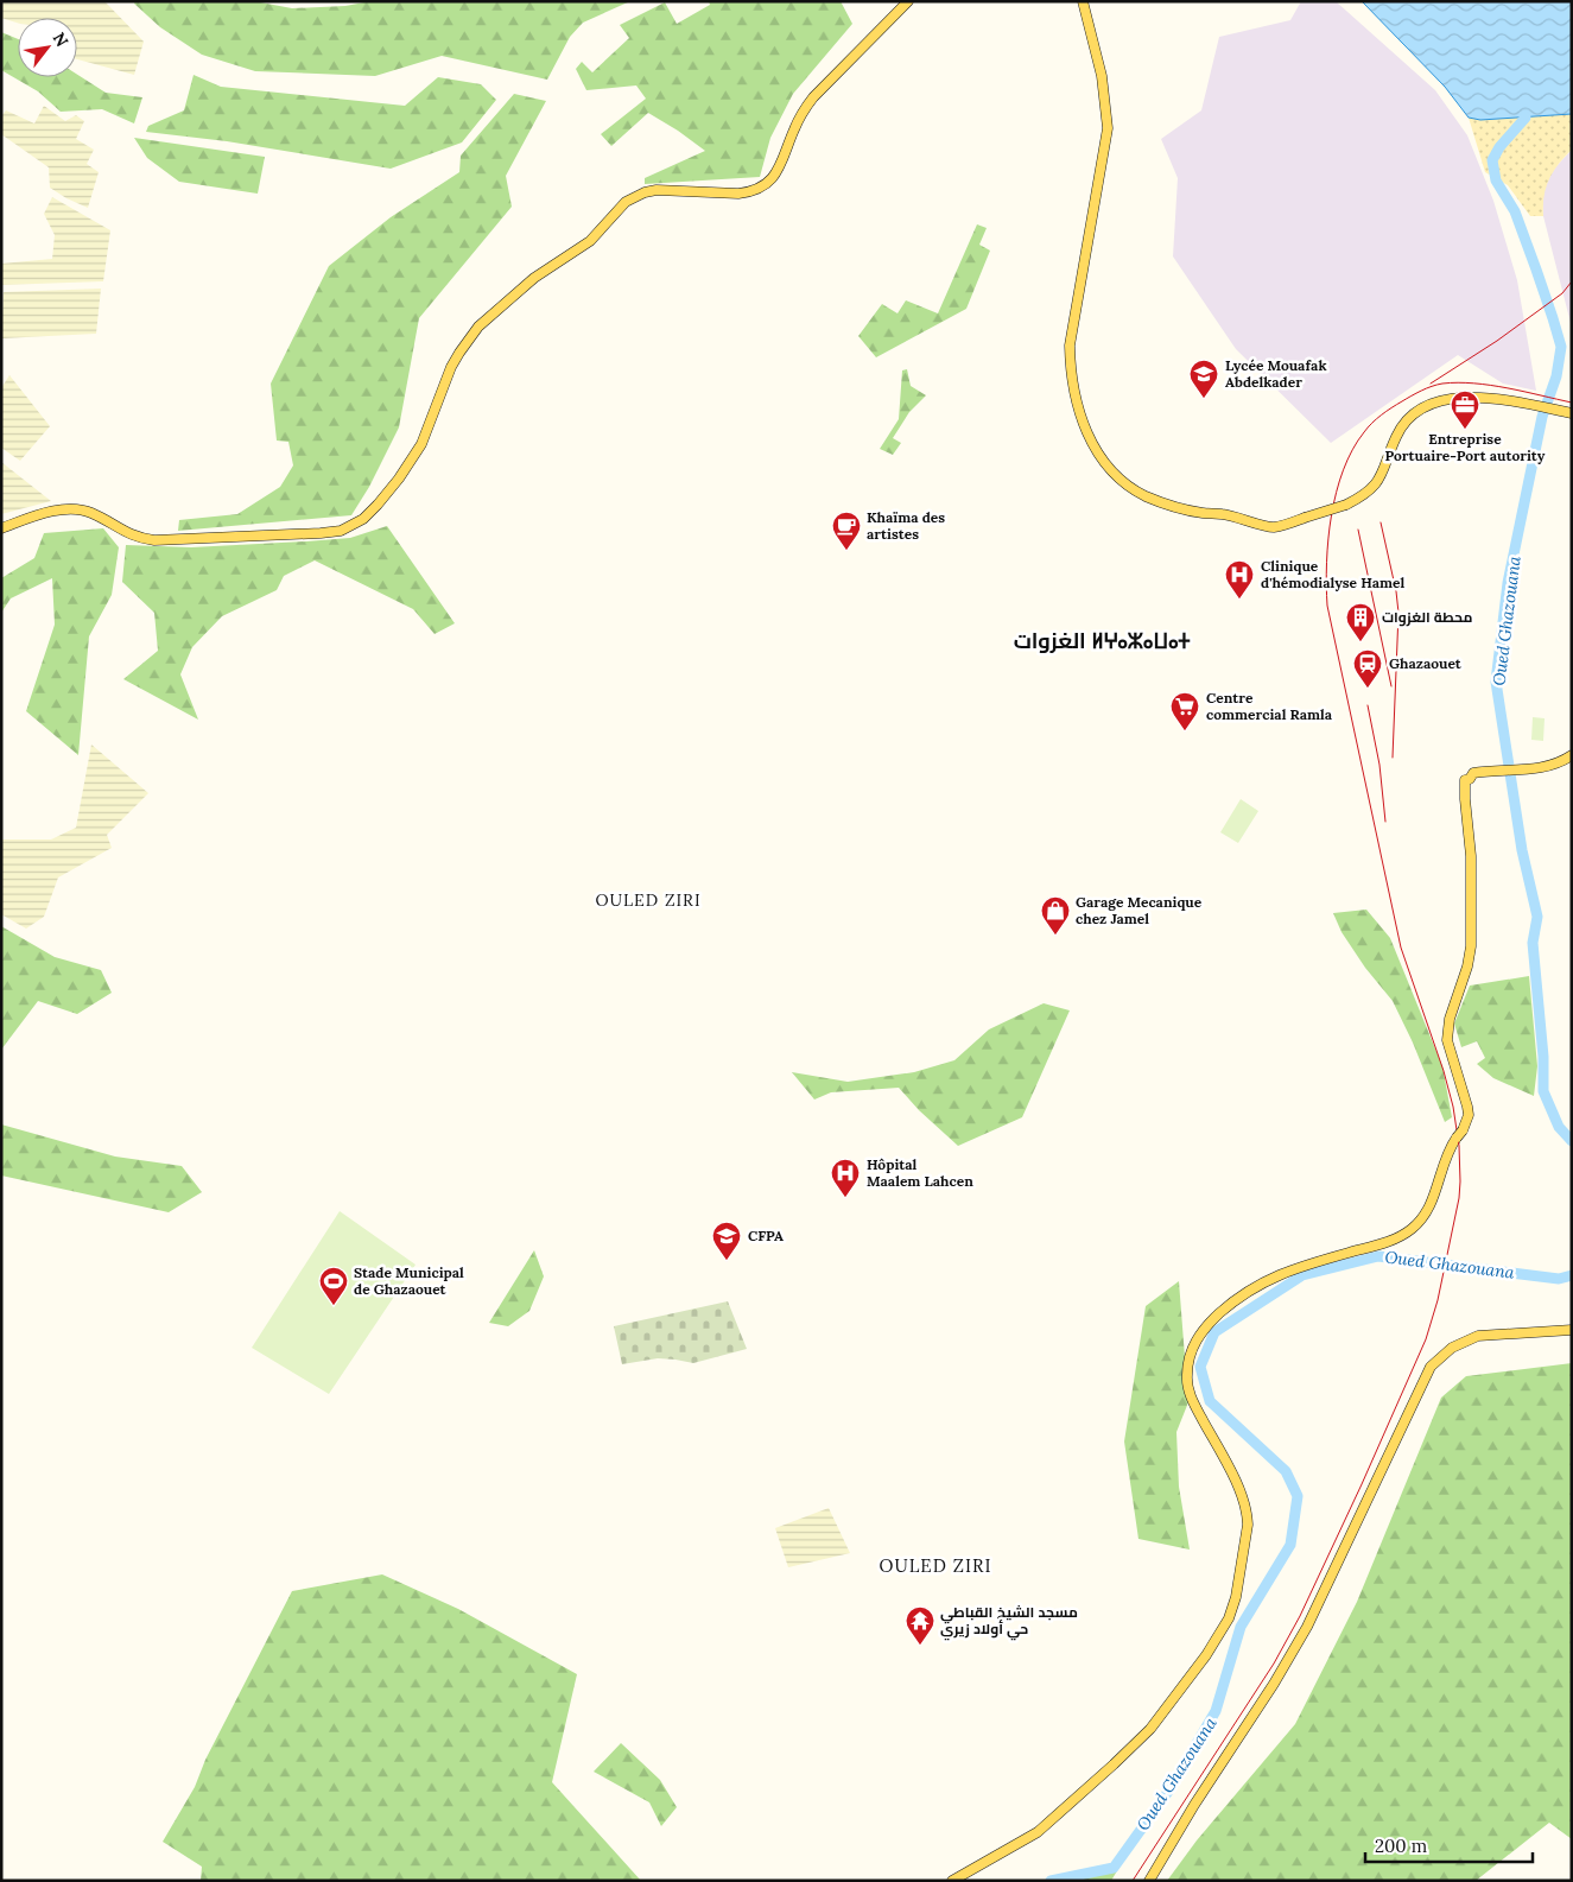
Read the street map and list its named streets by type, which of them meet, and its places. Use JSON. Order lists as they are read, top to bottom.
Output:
{
  "districts": ["الغزوات ⵍⵖⴰⵣⴰⵡⴰⵜ", "OULED ZIRI", "OULED ZIRI"],
  "water": ["Oued Ghazouana"],
  "places": {
    "school or university": ["Lycée Mouafak Abdelkader", "CFPA"],
    "office": ["Entreprise Portuaire-Port autority"],
    "cafe": ["Khaïma des artistes"],
    "hospital": ["Clinique d'hémodialyse Hamel", "Hôpital Maalem Lahcen"],
    "building": ["محطة الغزوات"],
    "station": ["Ghazaouet"],
    "supermarket": ["Centre commercial Ramla"],
    "shop": ["Garage Mecanique chez Jamel"],
    "sports": ["Stade Municipal de Ghazaouet"],
    "temple": ["مسجد الشيخ القباطي حي أولاد زيري"]
  },
  "scale_bar": "200 m",
  "north": "top right"
}
